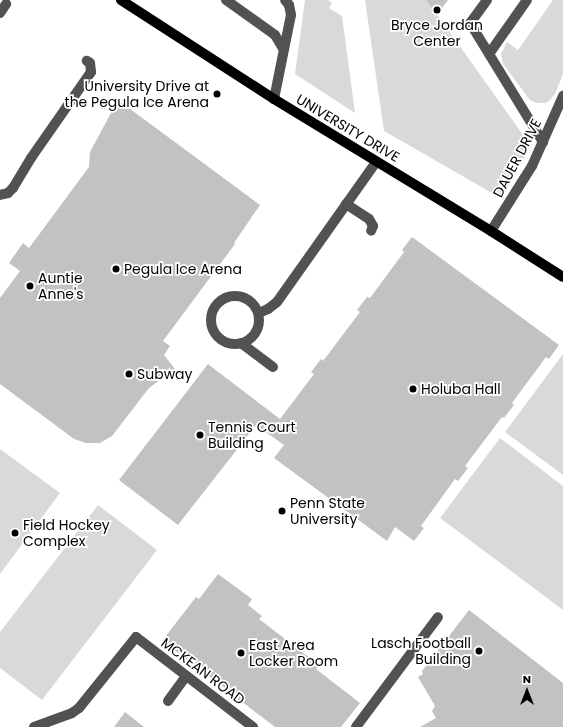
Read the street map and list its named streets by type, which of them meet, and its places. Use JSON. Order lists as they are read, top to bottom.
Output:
{
  "streets": {
    "main road": ["UNIVERSITY DRIVE"],
    "street": ["DAUER DRIVE", "MCKEAN ROAD"]
  },
  "crossings": [
    ["UNIVERSITY DRIVE", "DAUER DRIVE"]
  ],
  "places": [
    "Bryce Jordan Center",
    "University Drive at the Pegula Ice Arena",
    "Pegula Ice Arena",
    "Auntie Anne's",
    "Subway",
    "Holuba Hall",
    "Tennis Court Building",
    "Penn State University",
    "Field Hockey Complex",
    "Lasch Football Building",
    "East Area Locker Room"
  ],
  "north": "top"
}
